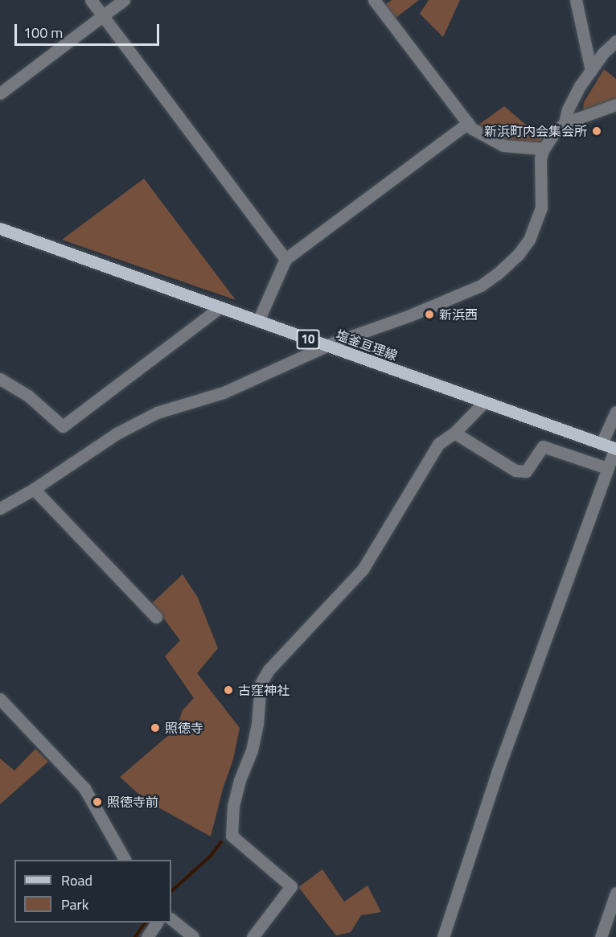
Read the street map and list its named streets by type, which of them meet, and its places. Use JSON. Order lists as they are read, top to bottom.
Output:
{
  "streets": {
    "main road": ["10", "塩釜亘理線"]
  },
  "places": [
    "新浜町内会集会所",
    "新浜西",
    "古窪神社",
    "照徳寺",
    "照徳寺前"
  ],
  "legend": ["Road", "Park"],
  "scale_bar": "100 m"
}
